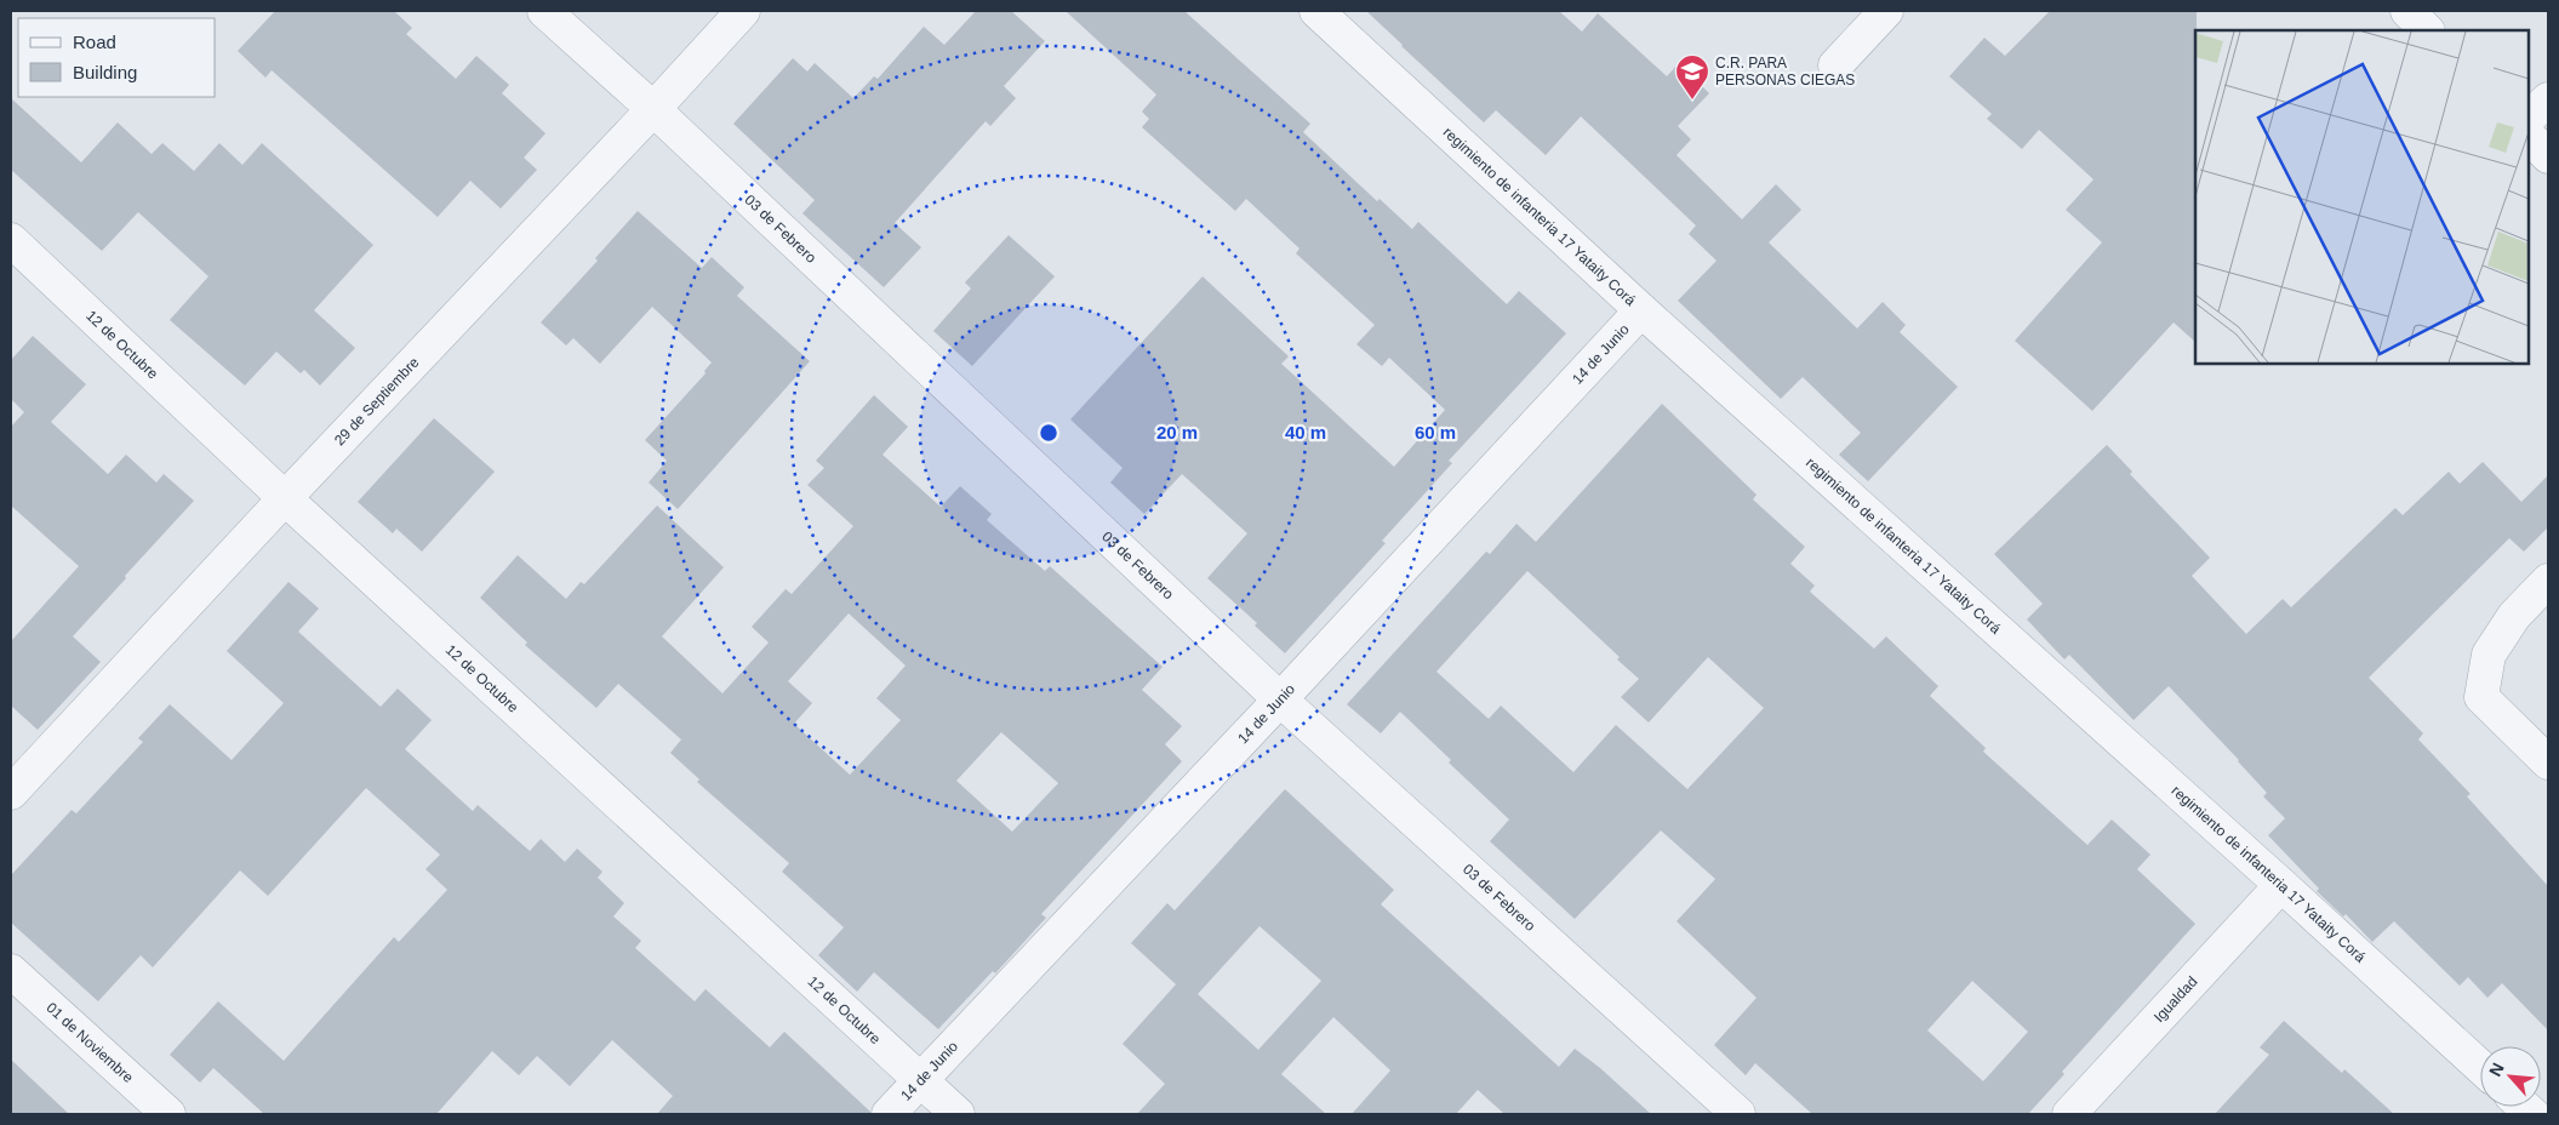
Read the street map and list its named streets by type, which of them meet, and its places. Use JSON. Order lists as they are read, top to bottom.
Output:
{
  "streets": {
    "street": [
      "regimiento de infanteria 17 Yataity Corá",
      "03 de Febrero",
      "12 de Octubre",
      "14 de Junio",
      "29 de Septiembre",
      "Igualdad",
      "01 de Noviembre"
    ]
  },
  "crossings": [
    ["regimiento de infanteria 17 Yataity Corá", "14 de Junio"],
    ["regimiento de infanteria 17 Yataity Corá", "Igualdad"],
    ["03 de Febrero", "14 de Junio"],
    ["03 de Febrero", "29 de Septiembre"],
    ["12 de Octubre", "14 de Junio"],
    ["12 de Octubre", "29 de Septiembre"]
  ],
  "places": {
    "school or university": ["C.R. PARA PERSONAS CIEGAS"]
  },
  "legend": ["Road", "Building"],
  "north": "top left",
  "rings": ["20 m", "40 m", "60 m"]
}
